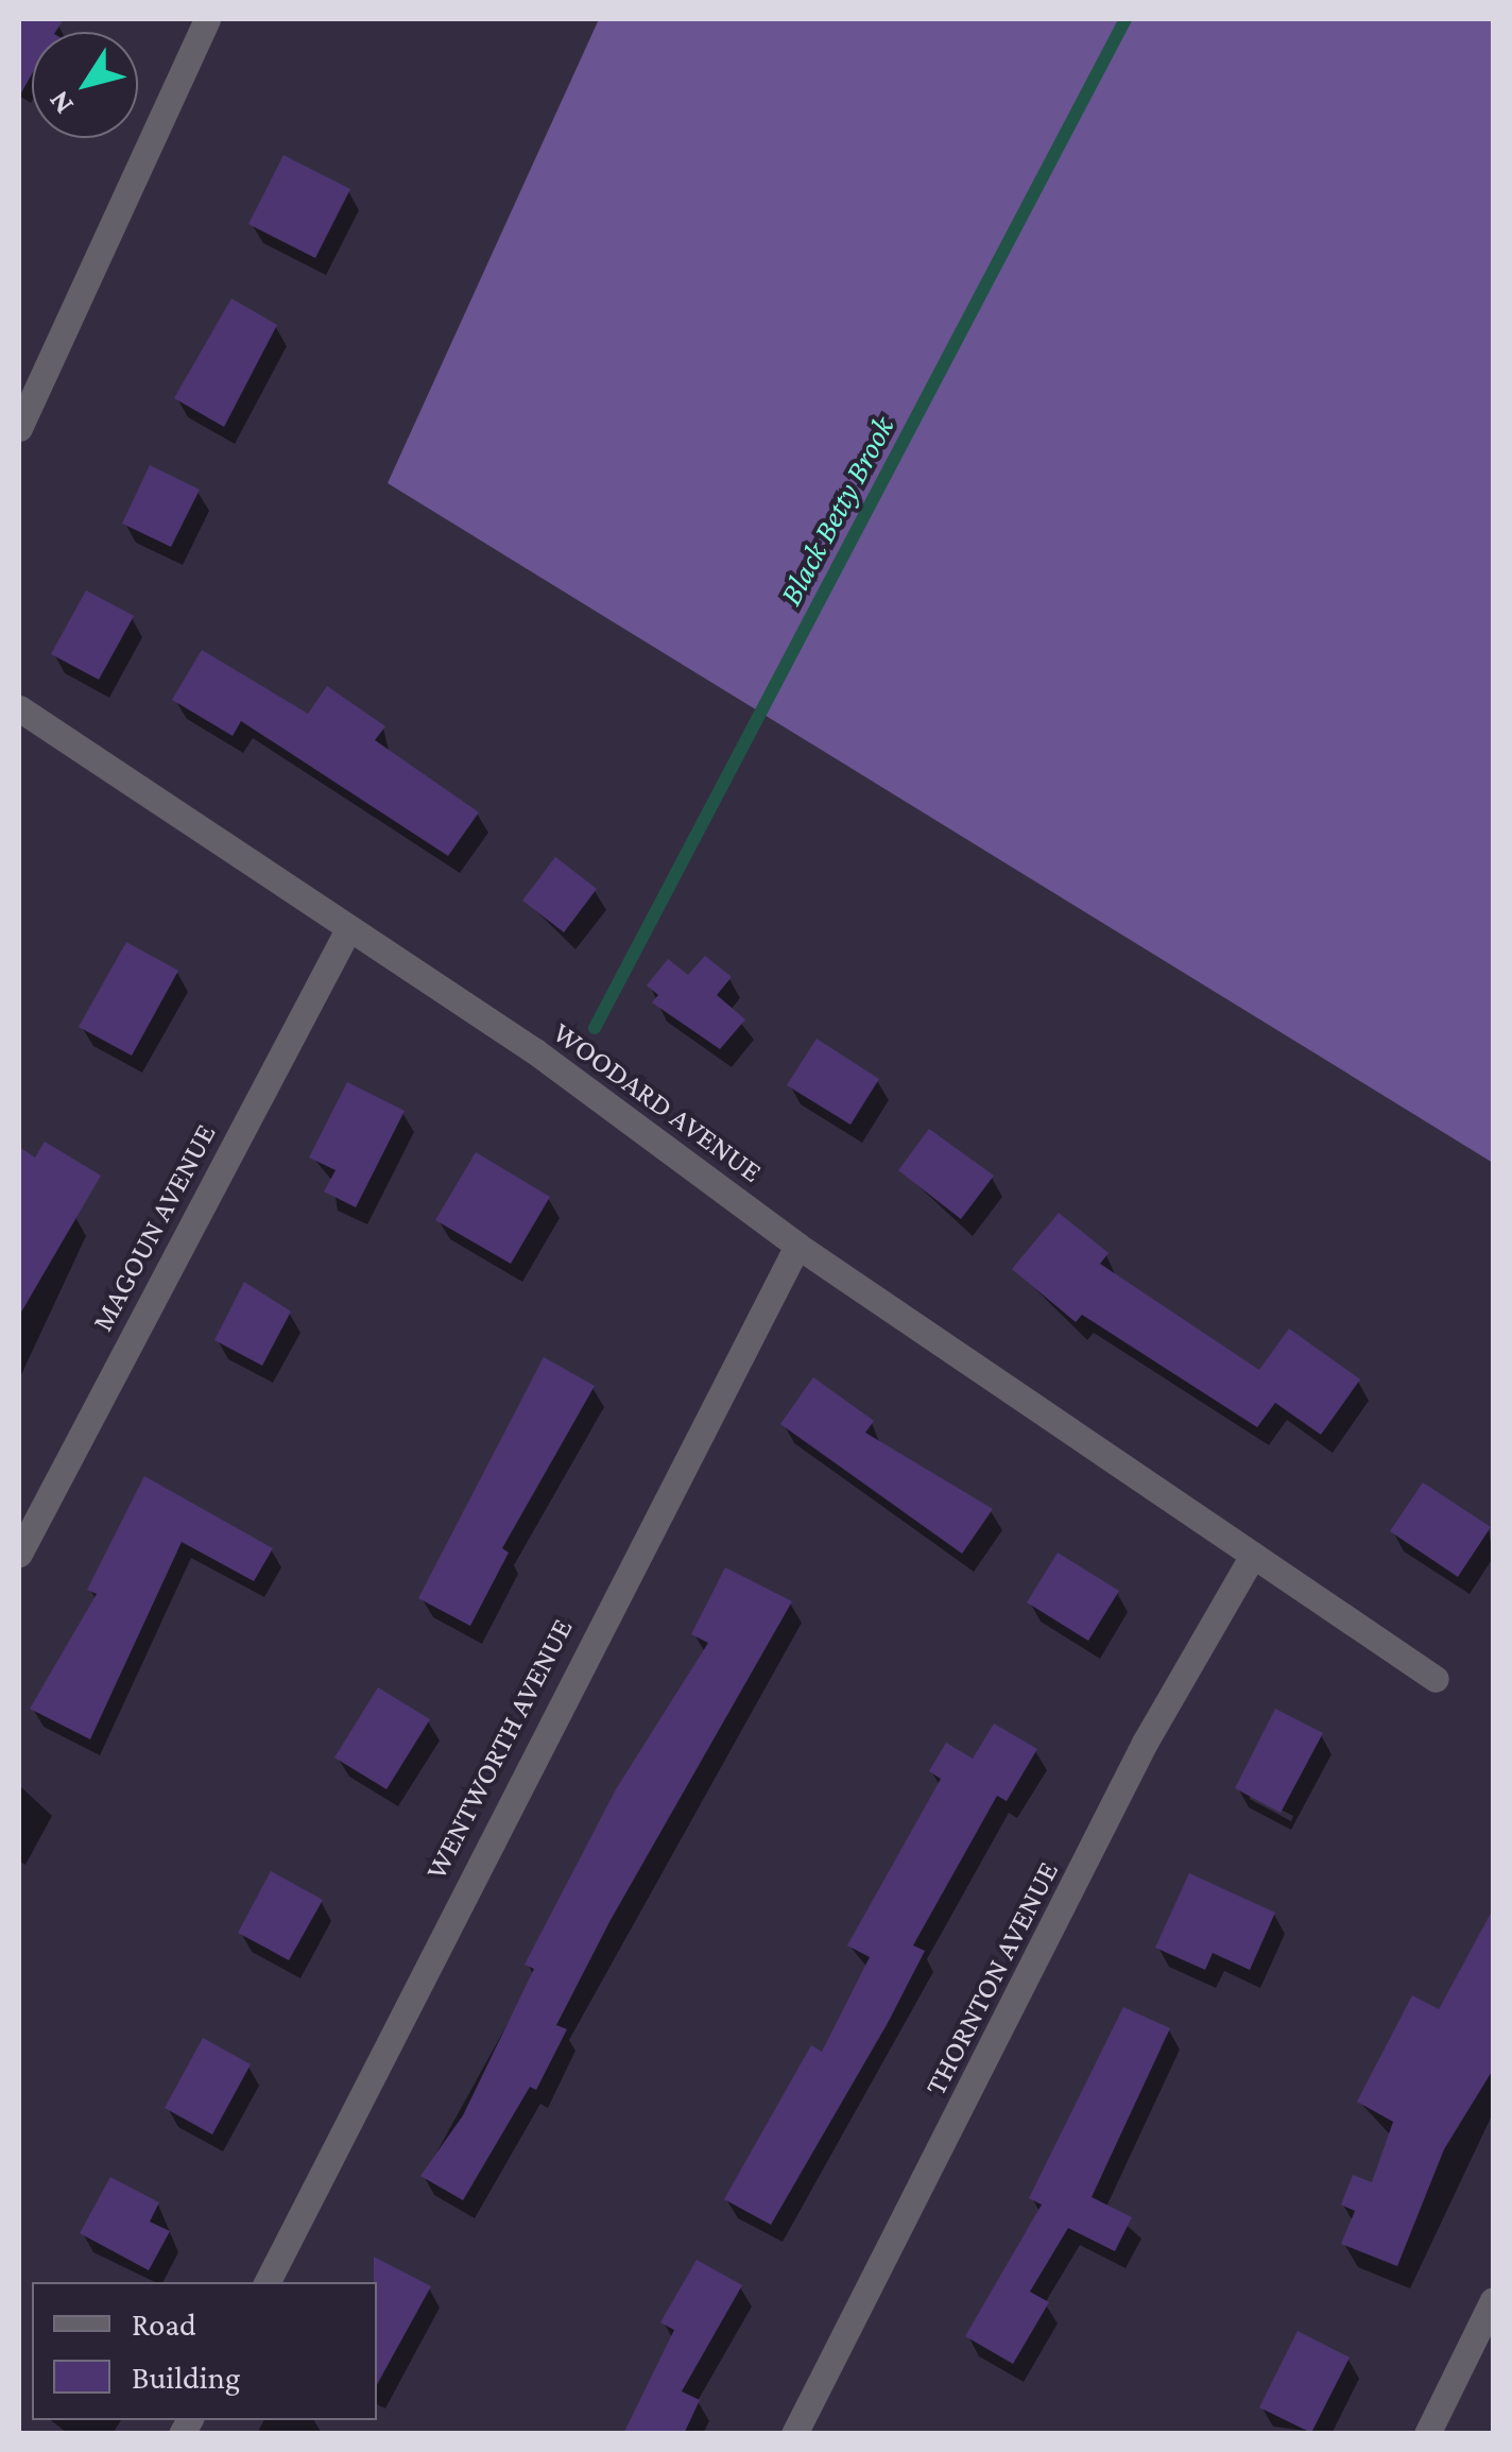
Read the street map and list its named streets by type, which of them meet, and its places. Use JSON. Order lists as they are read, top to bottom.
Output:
{
  "streets": {
    "street": [
      "WOODARD AVENUE",
      "MAGOUN AVENUE",
      "WENTWORTH AVENUE",
      "THORNTON AVENUE"
    ]
  },
  "crossings": [
    ["WOODARD AVENUE", "MAGOUN AVENUE"],
    ["WOODARD AVENUE", "WENTWORTH AVENUE"],
    ["WOODARD AVENUE", "THORNTON AVENUE"]
  ],
  "water": ["Black Betty Brook"],
  "legend": ["Road", "Building"],
  "north": "bottom left"
}
